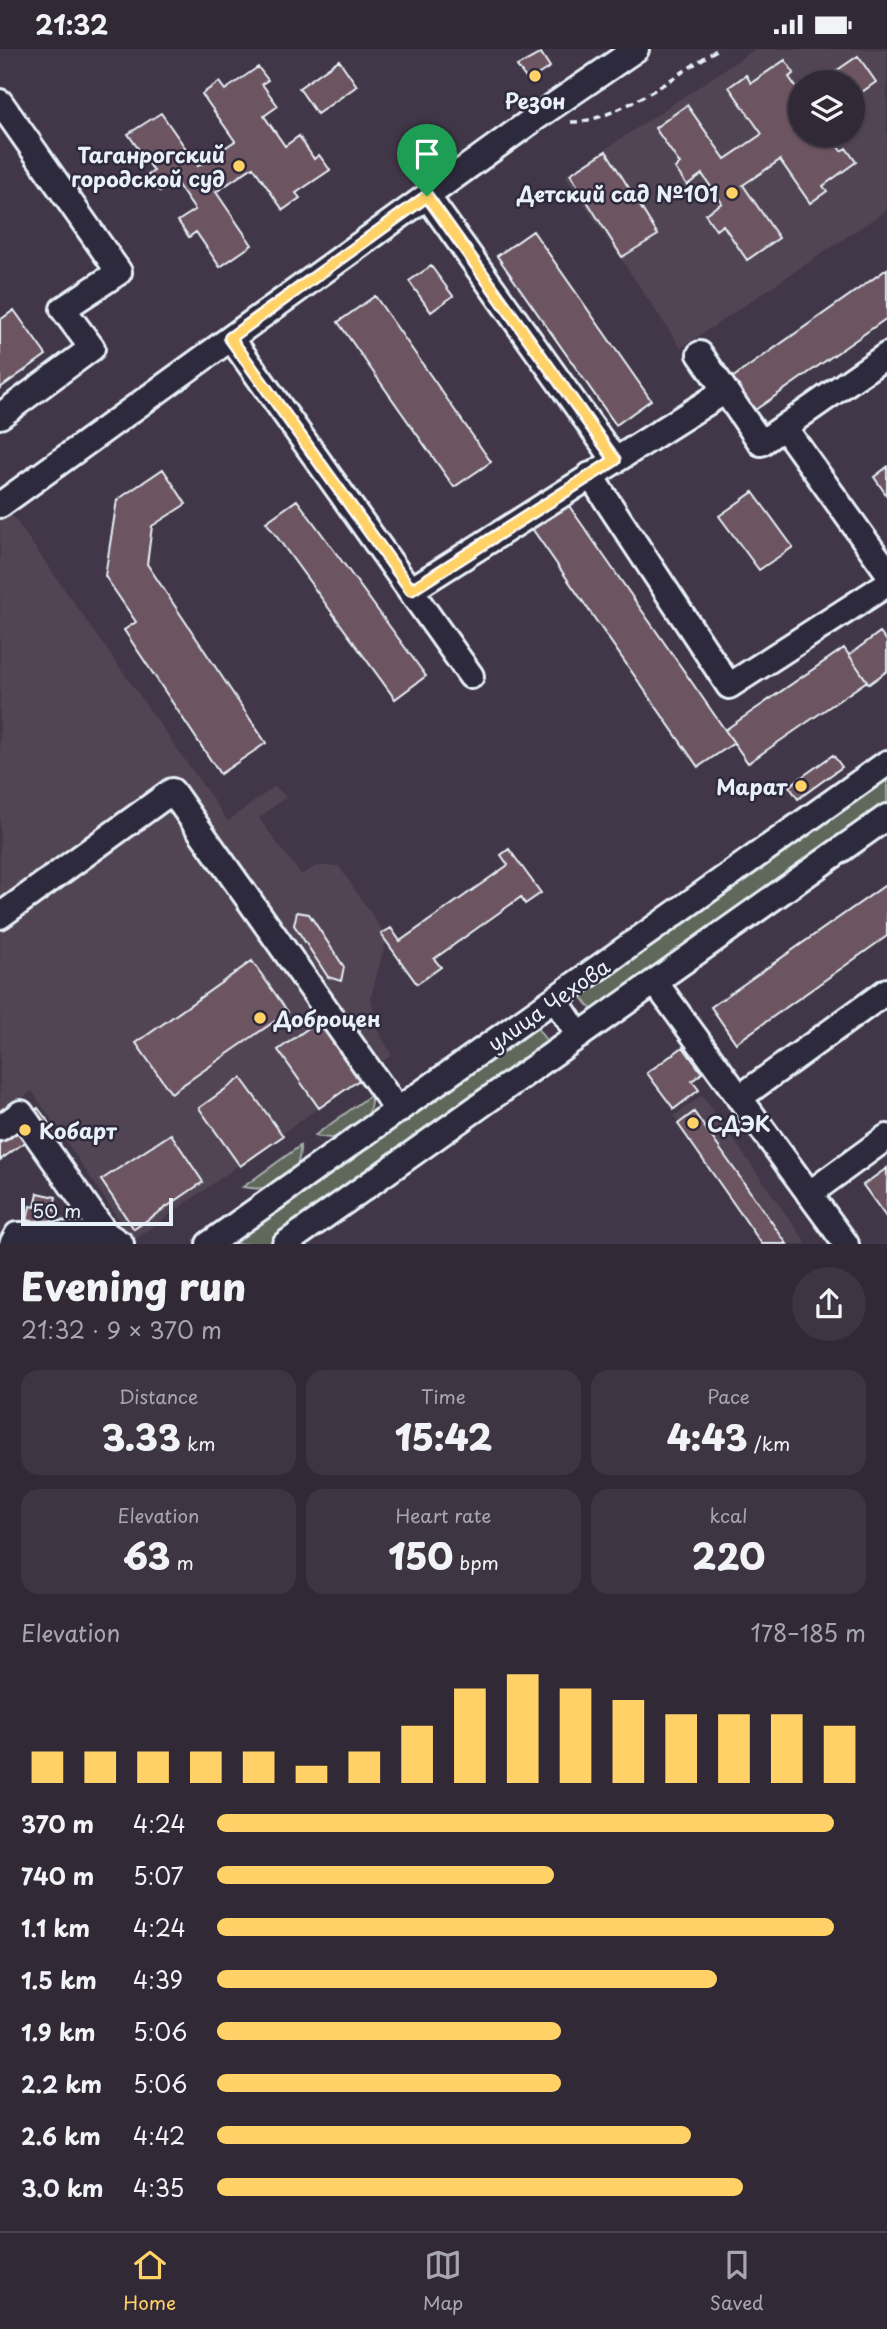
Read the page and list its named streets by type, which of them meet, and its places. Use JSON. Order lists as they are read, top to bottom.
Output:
{
  "streets": {
    "street": ["улица Чехова"]
  },
  "places": [
    "Резон",
    "Таганрогский городской суд",
    "Детский сад №101",
    "Марат",
    "Доброцен",
    "СДЭК",
    "Кобарт"
  ],
  "scale_bar": "50 m",
  "page": {
    "status": "21:32",
    "scale": "50 m",
    "heading": ["Evening run", "21:32 · 9 × 370 m"],
    "stats": [
      ["Distance", "3.33 km"],
      ["Time", "15:42"],
      ["Pace", "4:43 /km"],
      ["Elevation", "63 m"],
      ["Heart rate", "150 bpm"],
      ["kcal", "220"]
    ],
    "chart": ["Elevation", "178–185 m"],
    "list": [
      {
        "name": "370 m",
        "note": "4:24"
      },
      {
        "name": "740 m",
        "note": "5:07"
      },
      {
        "name": "1.1 km",
        "note": "4:24"
      },
      {
        "name": "1.5 km",
        "note": "4:39"
      },
      {
        "name": "1.9 km",
        "note": "5:06"
      },
      {
        "name": "2.2 km",
        "note": "5:06"
      },
      {
        "name": "2.6 km",
        "note": "4:42"
      },
      {
        "name": "3.0 km",
        "note": "4:35"
      }
    ],
    "tabs": ["Home", "Map", "Saved"]
  }
}
